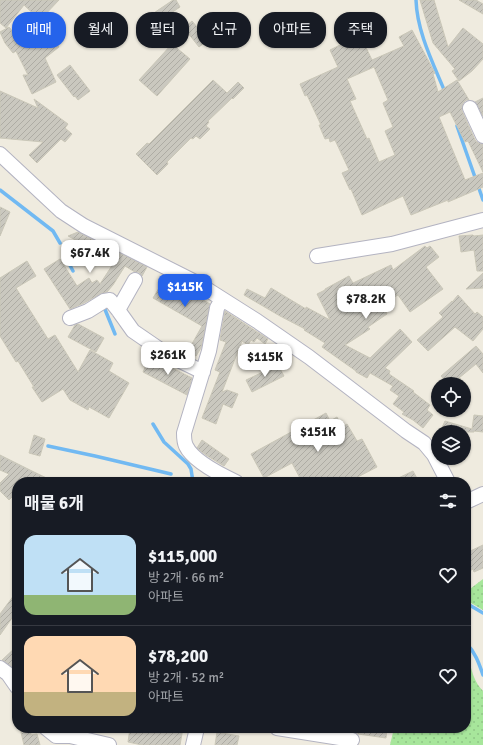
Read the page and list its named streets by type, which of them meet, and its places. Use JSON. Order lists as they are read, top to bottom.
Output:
{
  "page": {
    "chip": [
      "매매",
      "월세",
      "필터",
      "신규",
      "아파트",
      "주택"
    ],
    "price": [
      "$67.4K",
      "$115K",
      "$78.2K",
      "$261K",
      "$115K",
      "$151K"
    ],
    "heading": "매물 6개",
    "list": [
      {
        "name": "$115,000",
        "note": "방 2개 · 66 m² · 아파트"
      },
      {
        "name": "$78,200",
        "note": "방 2개 · 52 m² · 아파트"
      }
    ]
  }
}
